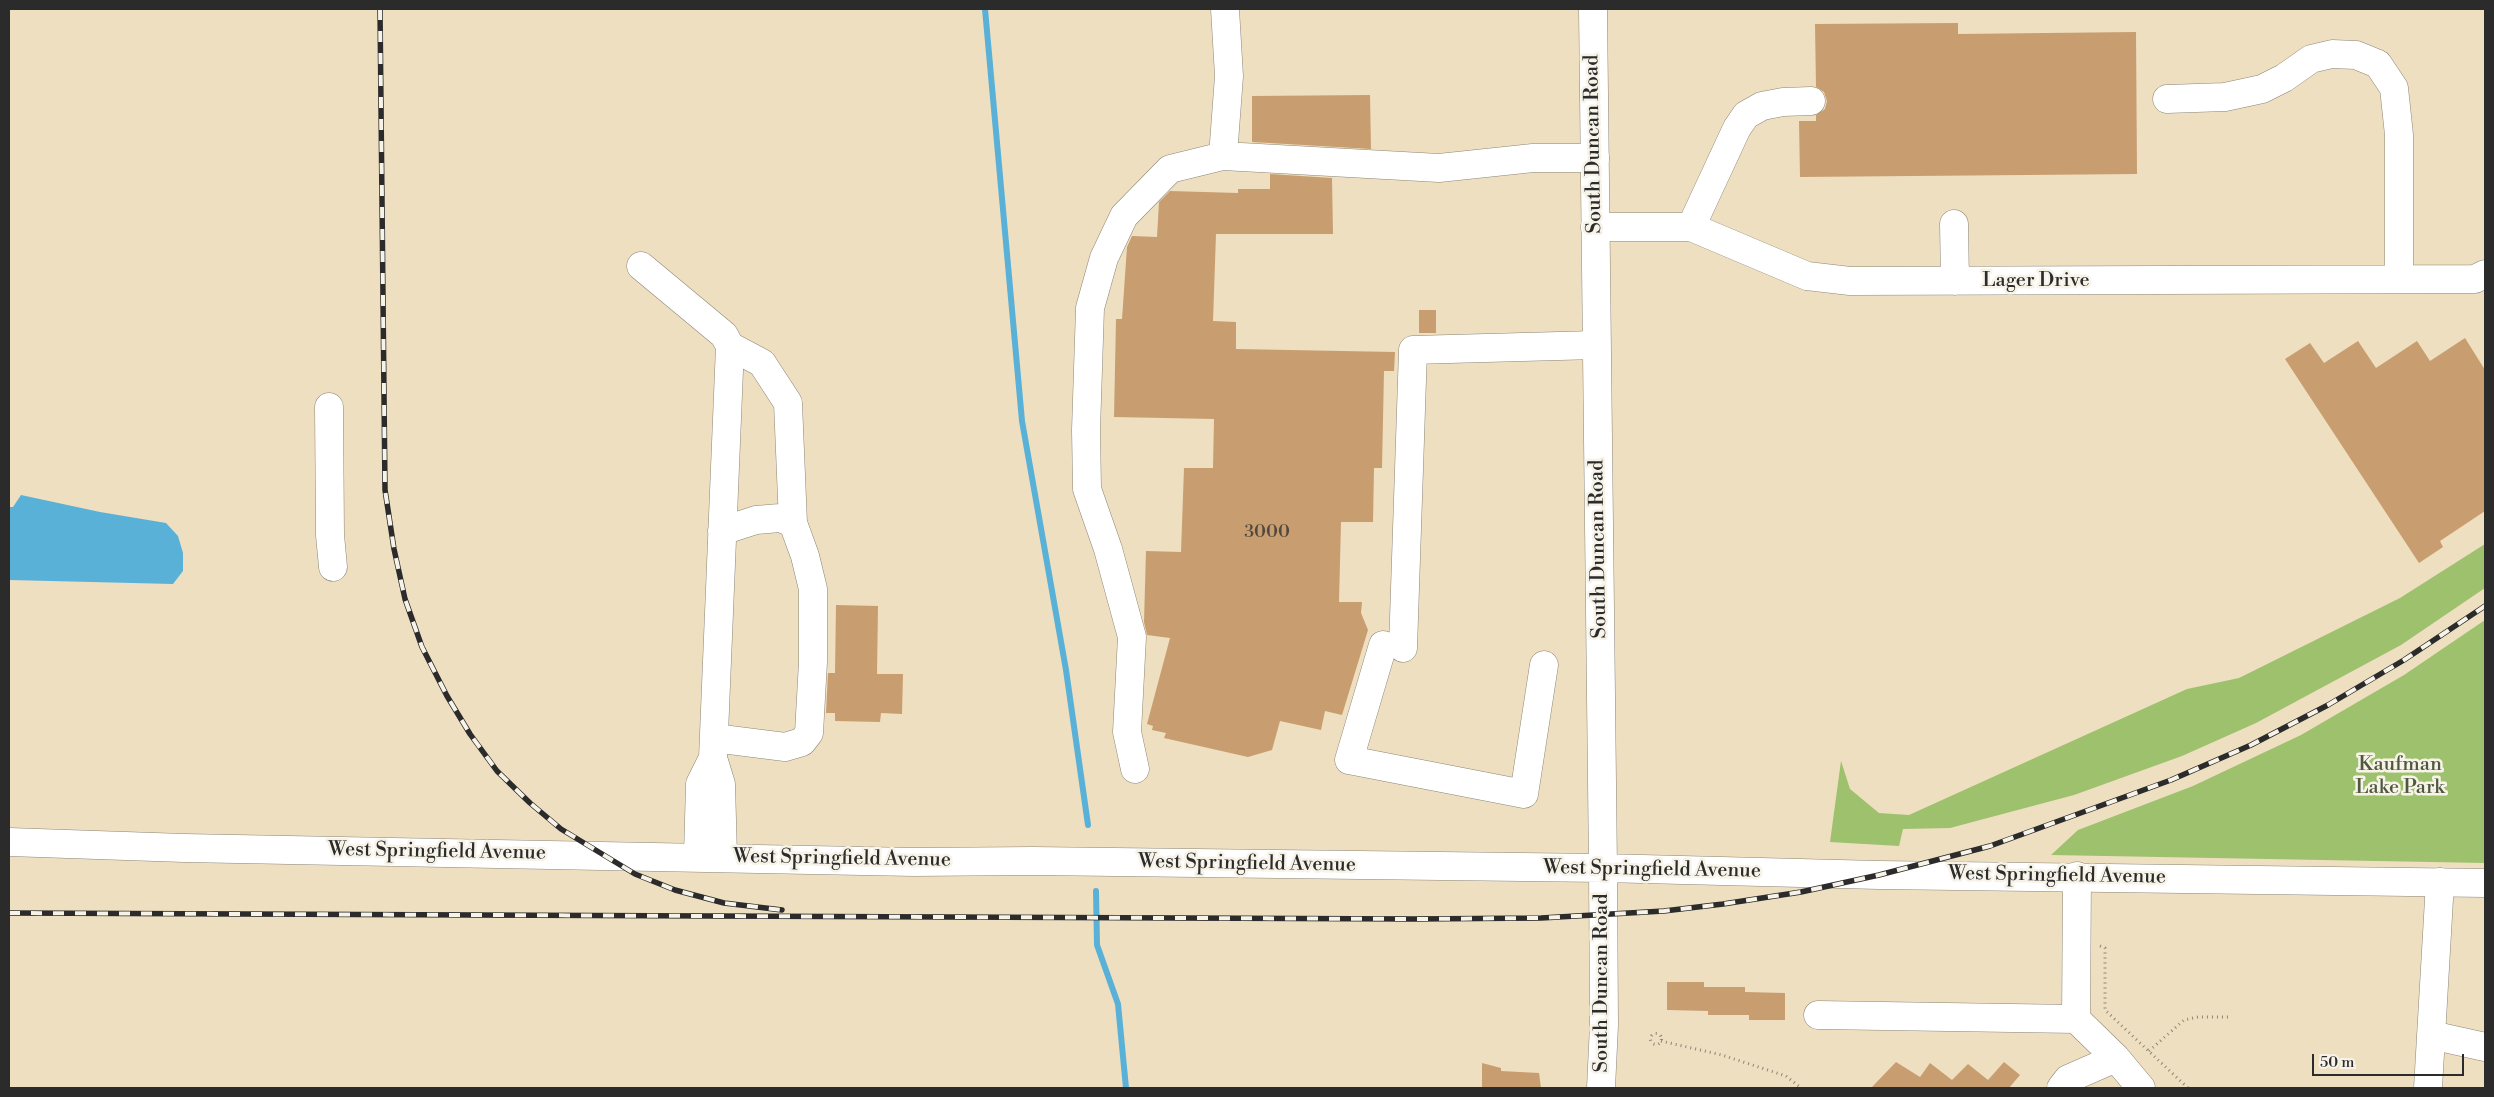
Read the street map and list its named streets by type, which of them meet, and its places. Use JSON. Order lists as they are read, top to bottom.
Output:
{
  "streets": {
    "main road": ["South Duncan Road", "Lager Drive", "West Springfield Avenue"]
  },
  "crossings": [
    ["South Duncan Road", "Lager Drive"],
    ["South Duncan Road", "West Springfield Avenue"]
  ],
  "parks": ["Kaufman Lake Park"],
  "house_numbers": ["3000"],
  "scale_bar": "50 m"
}
